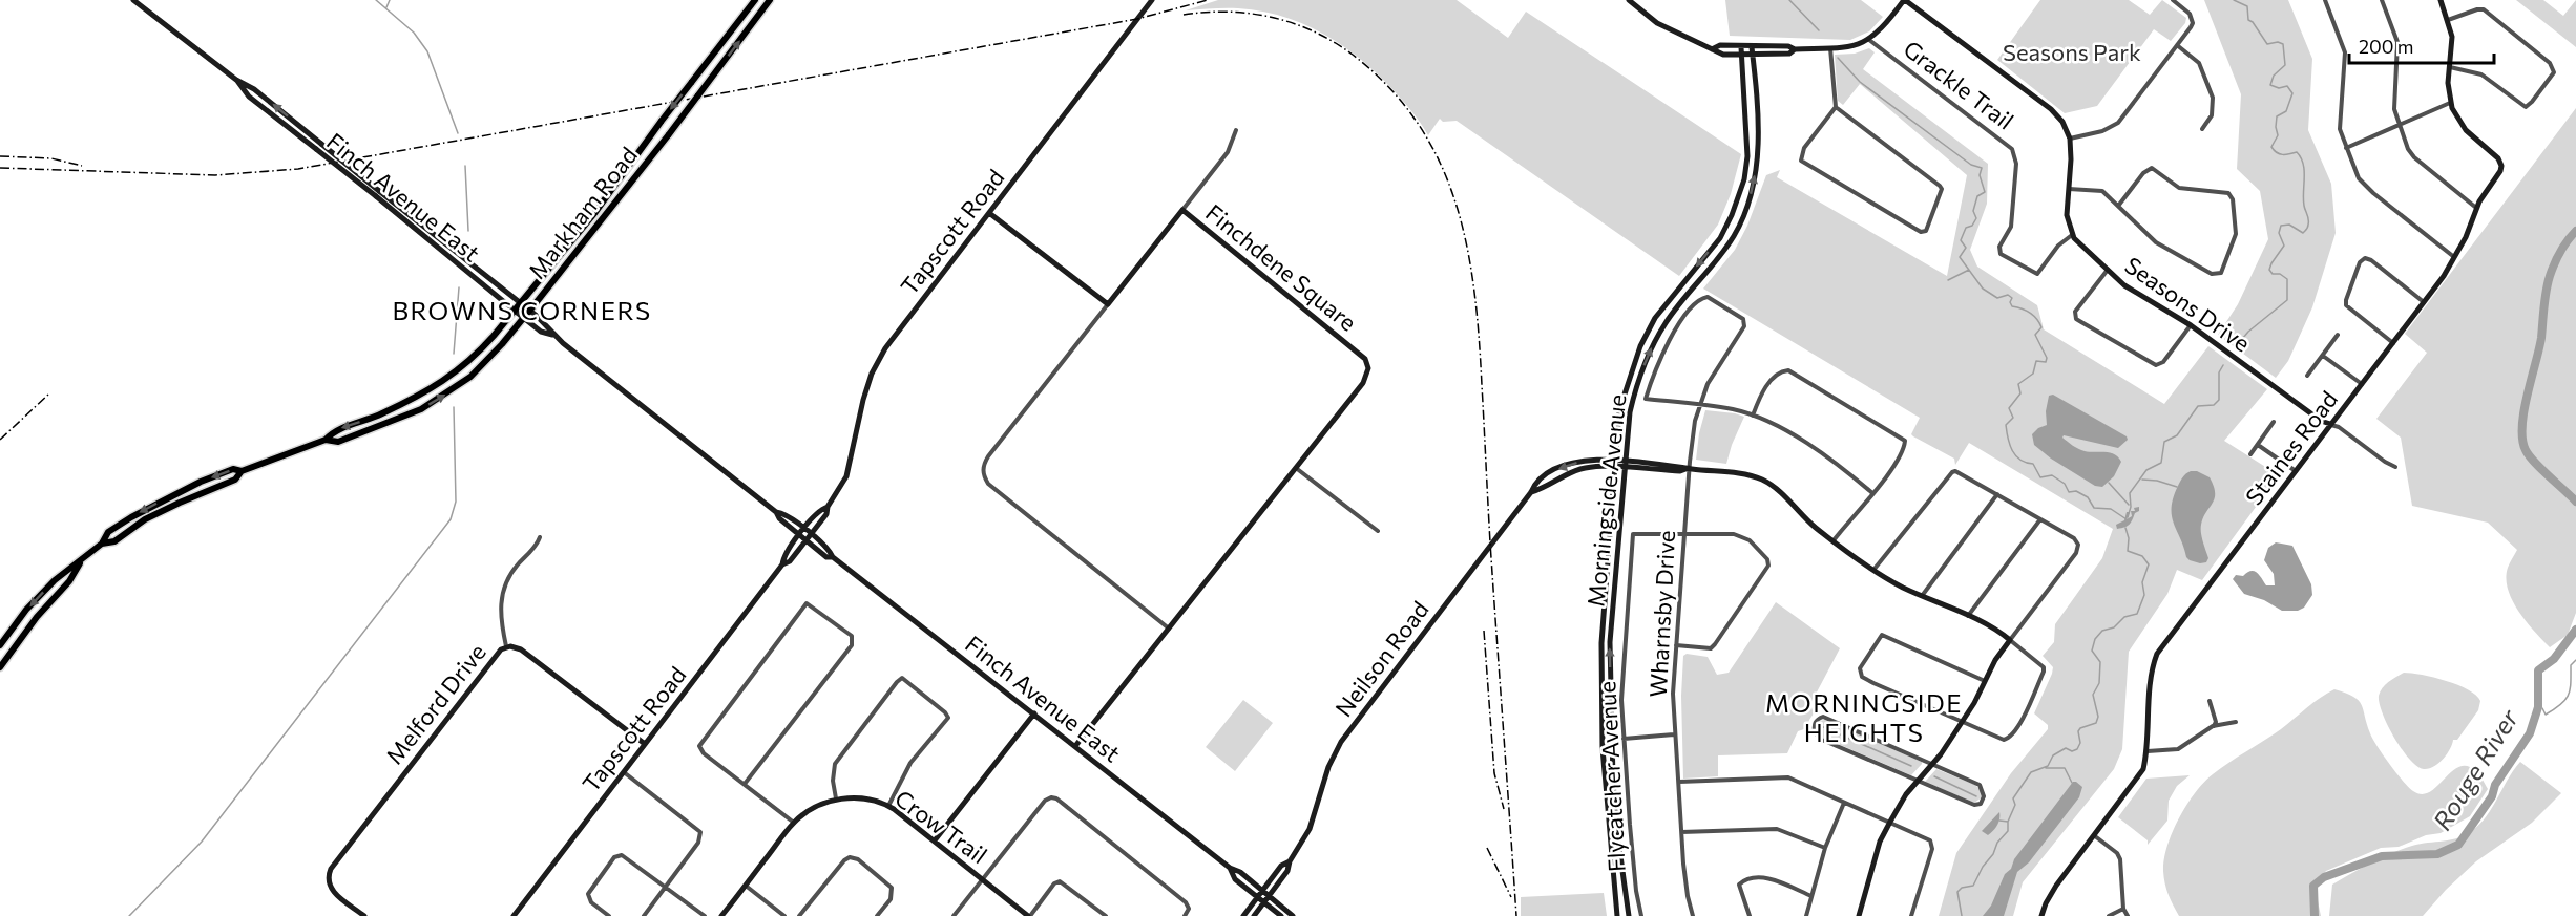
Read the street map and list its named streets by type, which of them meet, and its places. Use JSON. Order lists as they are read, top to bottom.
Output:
{
  "streets": {
    "main road": ["Markham Road"],
    "street": [
      "Grackle Trail",
      "Finch Avenue East",
      "Tapscott Road",
      "Finchdene Square",
      "Seasons Drive",
      "Staines Road",
      "Morningside Avenue",
      "Wharnsby Drive",
      "Neilson Road",
      "Melford Drive",
      "Flycatcher Avenue",
      "Crow Trail"
    ]
  },
  "crossings": [
    ["Grackle Trail", "Seasons Drive"],
    ["Finch Avenue East", "Markham Road"],
    ["Finch Avenue East", "Tapscott Road"],
    ["Finch Avenue East", "Finchdene Square"],
    ["Finch Avenue East", "Neilson Road"],
    ["Tapscott Road", "Melford Drive"],
    ["Seasons Drive", "Staines Road"],
    ["Morningside Avenue", "Neilson Road"],
    ["Wharnsby Drive", "Neilson Road"],
    ["Wharnsby Drive", "Flycatcher Avenue"]
  ],
  "districts": ["BROWNS CORNERS", "MORNINGSIDE HEIGHTS"],
  "water": ["Rouge River"],
  "parks": ["Seasons Park"],
  "scale_bar": "200 m"
}
